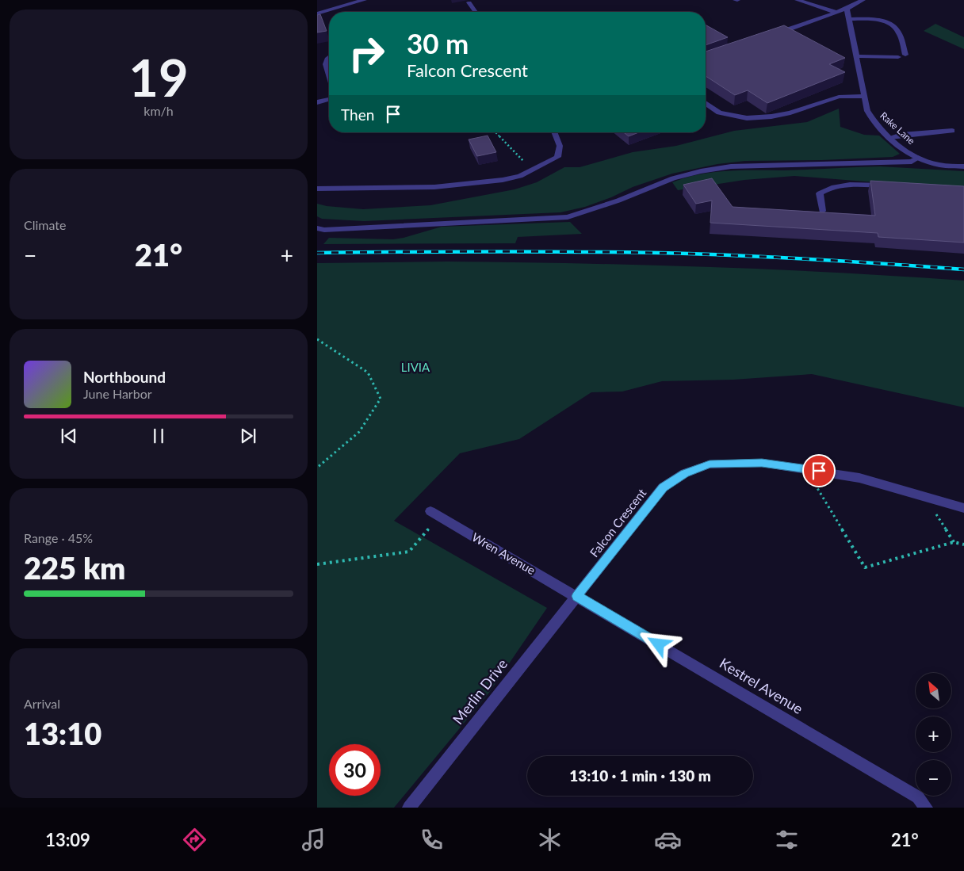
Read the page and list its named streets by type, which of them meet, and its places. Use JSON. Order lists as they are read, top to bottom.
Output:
{
  "streets": {
    "street": [
      "Rake Lane",
      "Falcon Crescent",
      "Wren Avenue",
      "Kestrel Avenue",
      "Merlin Drive"
    ]
  },
  "crossings": [
    ["Falcon Crescent", "Wren Avenue"],
    ["Falcon Crescent", "Kestrel Avenue"],
    ["Falcon Crescent", "Merlin Drive"],
    ["Wren Avenue", "Kestrel Avenue"],
    ["Wren Avenue", "Merlin Drive"],
    ["Kestrel Avenue", "Merlin Drive"]
  ],
  "parks": ["LIVIA"],
  "north": "top left",
  "page": {
    "tile": [
      ["19", "km/h"],
      "Climate",
      ["Range · 45%", "225 km"],
      ["Arrival", "13:10"]
    ],
    "turn": ["30 m", "Falcon Crescent"],
    "then": "Then",
    "heat": ["−", "21°", "+"],
    "song": ["Northbound", "June Harbor"],
    "map_buttons": ["+", "−"],
    "limit": "30",
    "trip": "13:10 · 1 min · 130 m",
    "tabs": ["13:09", "21°"]
  }
}
